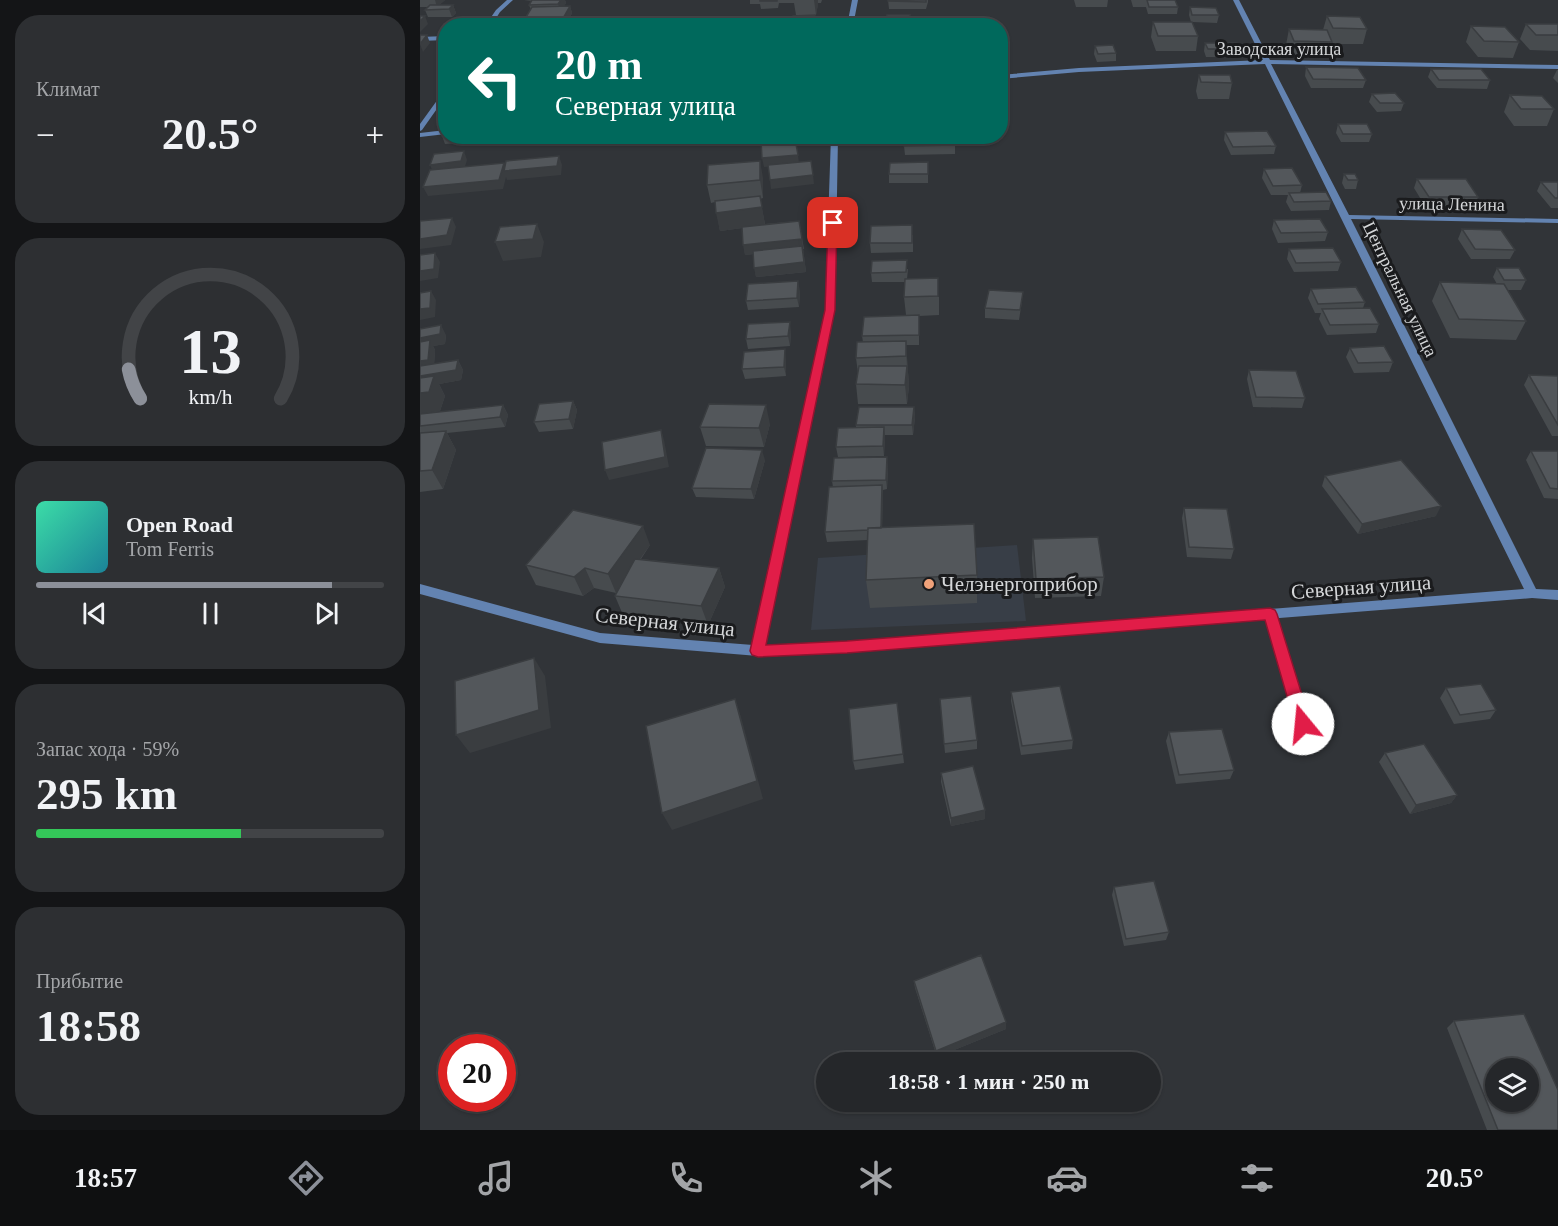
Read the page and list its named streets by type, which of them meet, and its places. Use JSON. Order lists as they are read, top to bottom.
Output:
{
  "streets": {
    "street": [
      "Заводская улица",
      "улица Ленина",
      "Центральная улица",
      "Северная улица"
    ]
  },
  "crossings": [
    ["Заводская улица", "Центральная улица"],
    ["улица Ленина", "Центральная улица"],
    ["Центральная улица", "Северная улица"]
  ],
  "places": ["Челэнергоприбор"],
  "page": {
    "tile": [
      "Климат",
      ["Запас хода · 59%", "295 km"],
      ["Прибытие", "18:58"]
    ],
    "turn": ["20 m", "Северная улица"],
    "heat": ["−", "20.5°", "+"],
    "song": ["Open Road", "Tom Ferris"],
    "limit": "20",
    "trip": "18:58 · 1 мин · 250 m",
    "tabs": ["18:57", "20.5°"],
    "gauge": ["13", "km/h"]
  }
}
